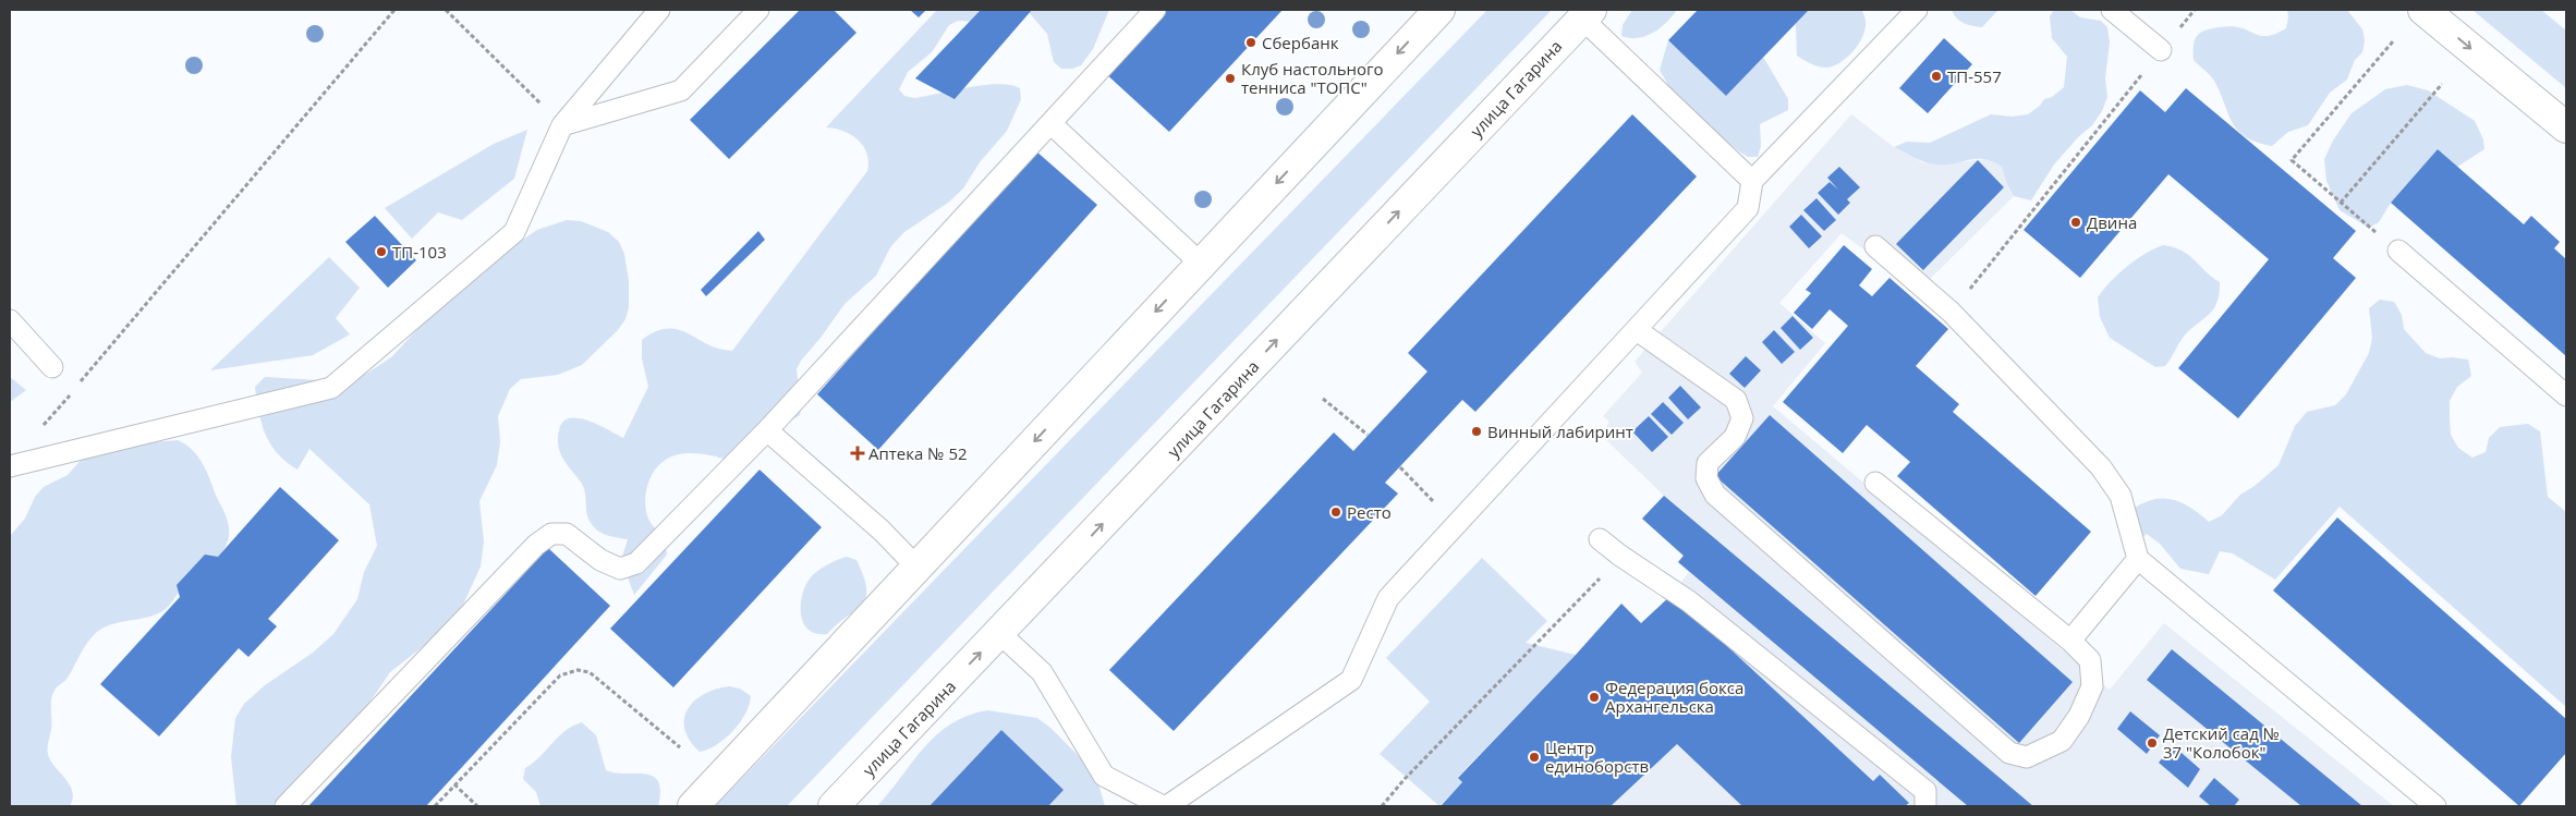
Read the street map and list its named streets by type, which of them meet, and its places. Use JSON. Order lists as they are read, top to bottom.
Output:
{
  "streets": {
    "main road": ["улица Гагарина"]
  },
  "places": {
    "other": [
      "Сбербанк",
      "ТП-557",
      "Клуб настольного тенниса \"ТОПС\"",
      "Двина",
      "ТП-103",
      "Винный лабиринт",
      "Ресто",
      "Федерация бокса Архангельска",
      "Детский сад № 37 \"Колобок\"",
      "Центр единоборств"
    ],
    "health": ["Аптека № 52"]
  }
}
